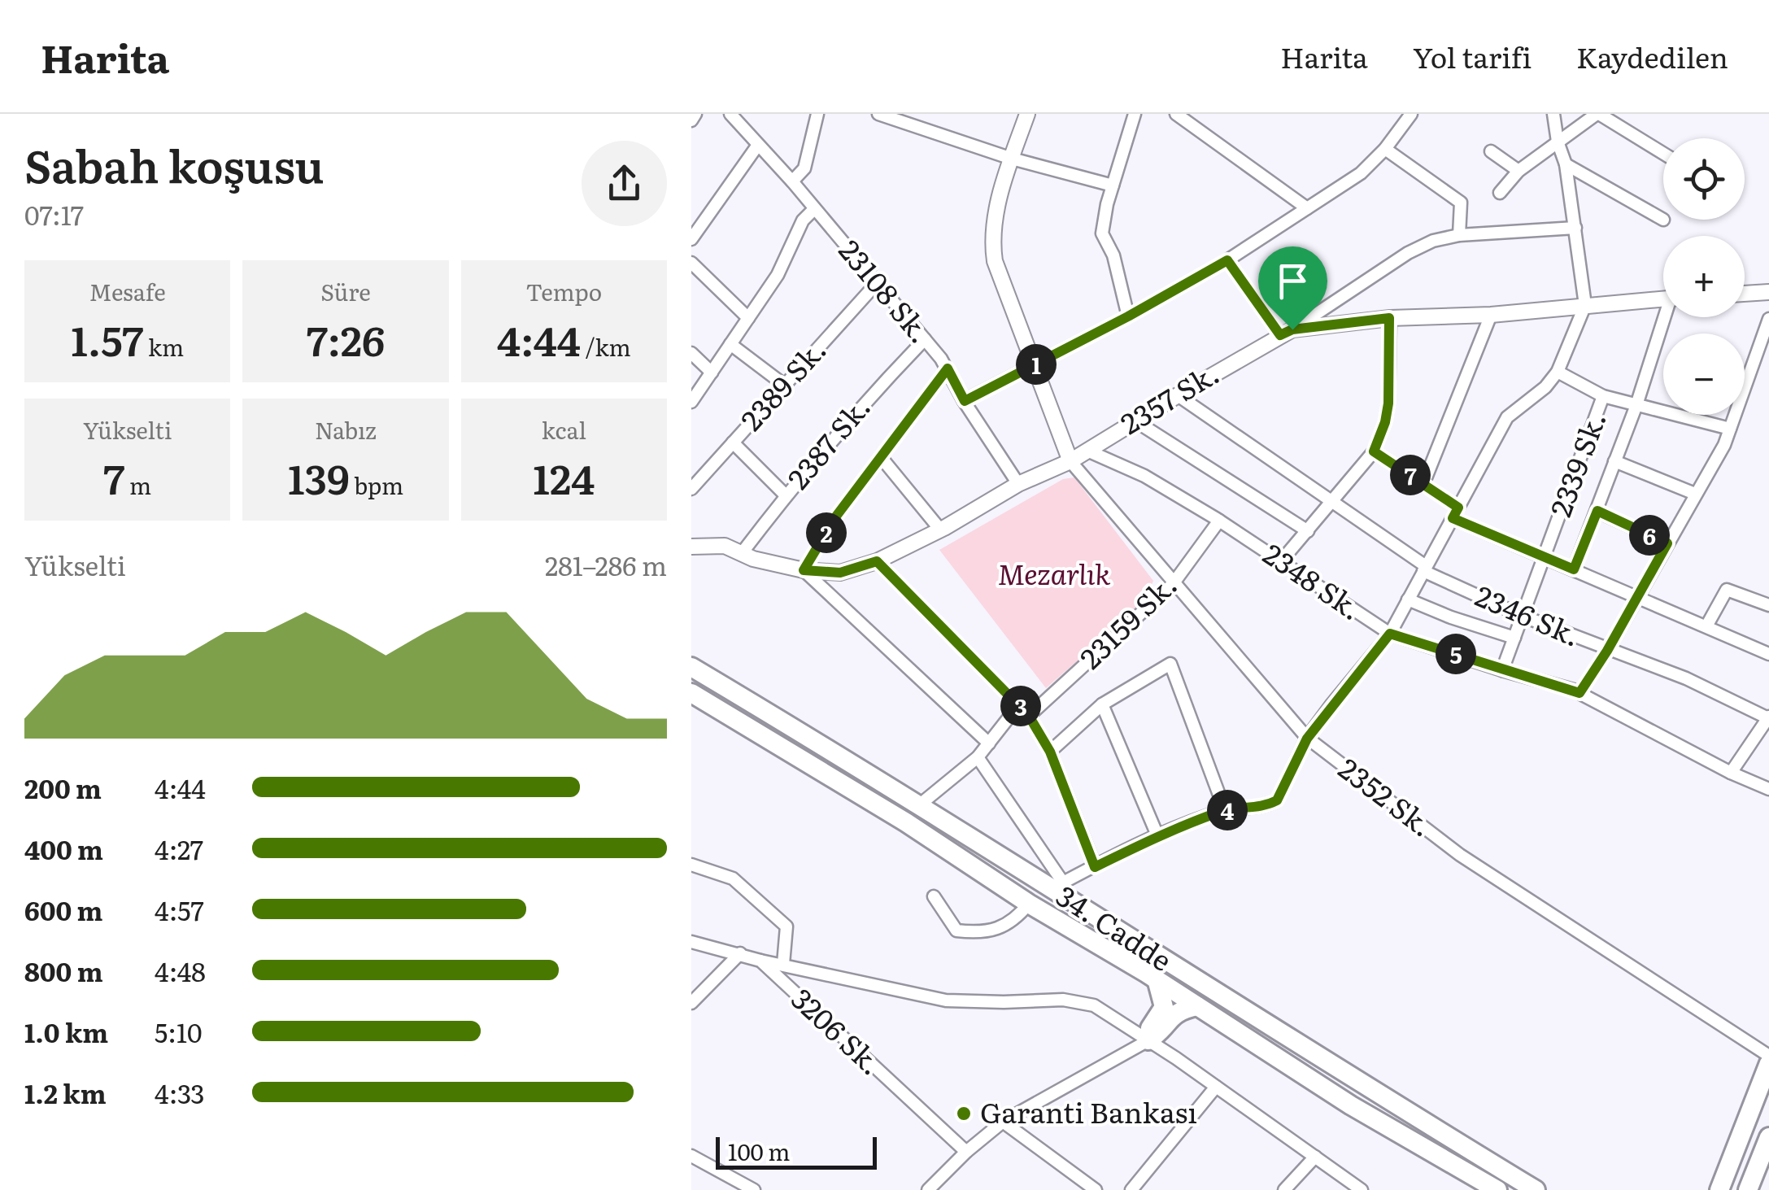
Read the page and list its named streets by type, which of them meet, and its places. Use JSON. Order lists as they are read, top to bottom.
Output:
{
  "streets": {
    "main road": ["34. Cadde"],
    "street": [
      "23108 Sk.",
      "2389 Sk.",
      "2357 Sk.",
      "2387 Sk.",
      "2339 Sk.",
      "2348 Sk.",
      "2346 Sk.",
      "23159 Sk.",
      "2352 Sk.",
      "3206 Sk."
    ]
  },
  "crossings": [
    ["23108 Sk.", "2389 Sk."],
    ["23108 Sk.", "2357 Sk."],
    ["23108 Sk.", "2387 Sk."],
    ["2357 Sk.", "2387 Sk."],
    ["2357 Sk.", "2348 Sk."],
    ["2357 Sk.", "2346 Sk."],
    ["2357 Sk.", "2352 Sk."],
    ["2339 Sk.", "2348 Sk."],
    ["2339 Sk.", "2346 Sk."],
    ["2348 Sk.", "23159 Sk."],
    ["23159 Sk.", "2352 Sk."]
  ],
  "parks": ["Mezarlık"],
  "places": ["Garanti Bankası"],
  "scale_bar": "100 m",
  "page": {
    "header": "Harita",
    "nav": ["Harita", "Yol tarifi", "Kaydedilen"],
    "heading": ["Sabah koşusu", "07:17"],
    "map_buttons": ["+", "−"],
    "stats": [
      ["Mesafe", "1.57 km"],
      ["Süre", "7:26"],
      ["Tempo", "4:44 /km"],
      ["Yükselti", "7 m"],
      ["Nabız", "139 bpm"],
      ["kcal", "124"]
    ],
    "pins": [
      "1",
      "7",
      "2",
      "6",
      "5",
      "3",
      "4"
    ],
    "chart": ["Yükselti", "281–286 m"],
    "list": [
      {
        "name": "200 m",
        "note": "4:44"
      },
      {
        "name": "400 m",
        "note": "4:27"
      },
      {
        "name": "600 m",
        "note": "4:57"
      },
      {
        "name": "800 m",
        "note": "4:48"
      },
      {
        "name": "1.0 km",
        "note": "5:10"
      },
      {
        "name": "1.2 km",
        "note": "4:33"
      }
    ],
    "scale": "100 m"
  }
}
